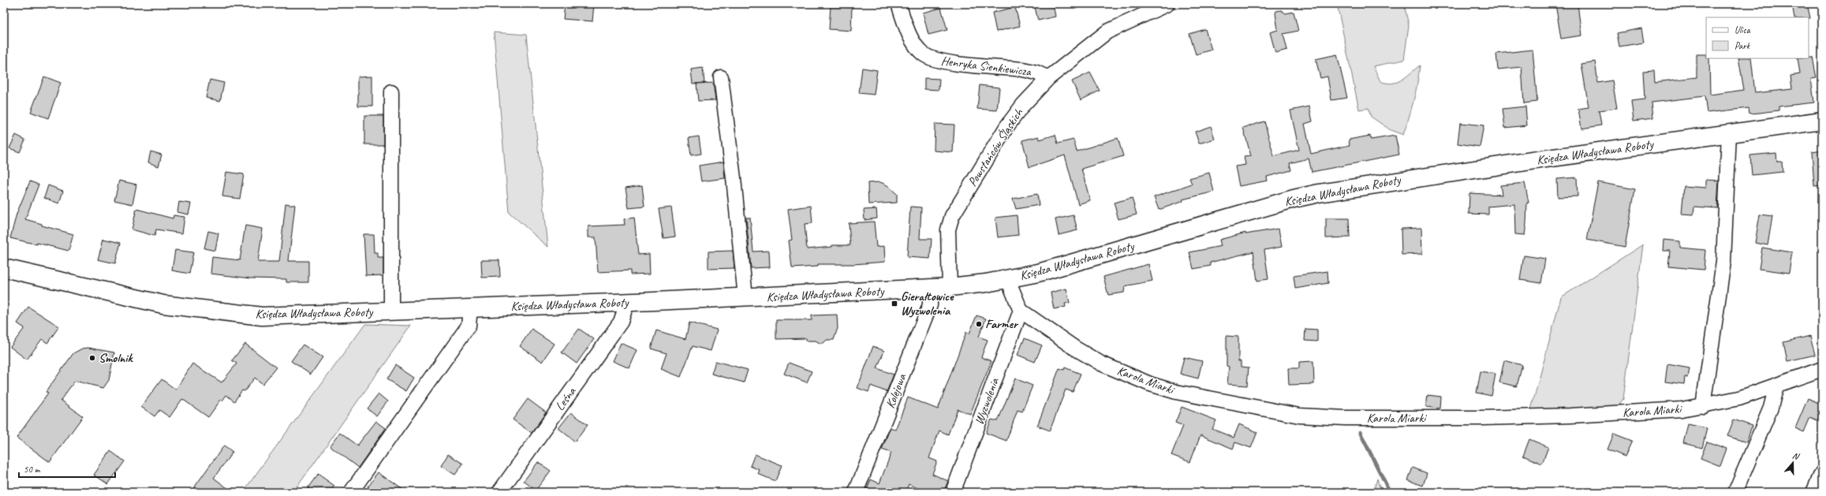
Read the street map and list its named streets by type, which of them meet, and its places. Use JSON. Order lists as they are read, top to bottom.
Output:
{
  "streets": {
    "main road": ["Księdza Władysława Roboty"],
    "street": [
      "Henryka Sienkiewicza",
      "Powstańców Śląskich",
      "Karola Miarki",
      "Kolejowa",
      "Leśna",
      "Wyzwolenia"
    ]
  },
  "crossings": [
    ["Henryka Sienkiewicza", "Powstańców Śląskich"],
    ["Powstańców Śląskich", "Księdza Władysława Roboty"],
    ["Księdza Władysława Roboty", "Kolejowa"],
    ["Księdza Władysława Roboty", "Leśna"],
    ["Karola Miarki", "Wyzwolenia"]
  ],
  "places": {
    "transit": ["Gierałtowice Wyzwolenia"],
    "other": ["Farmer", "Smolnik"]
  },
  "legend": ["Ulica", "Park"],
  "scale_bar": "50 m",
  "north": "top"
}
